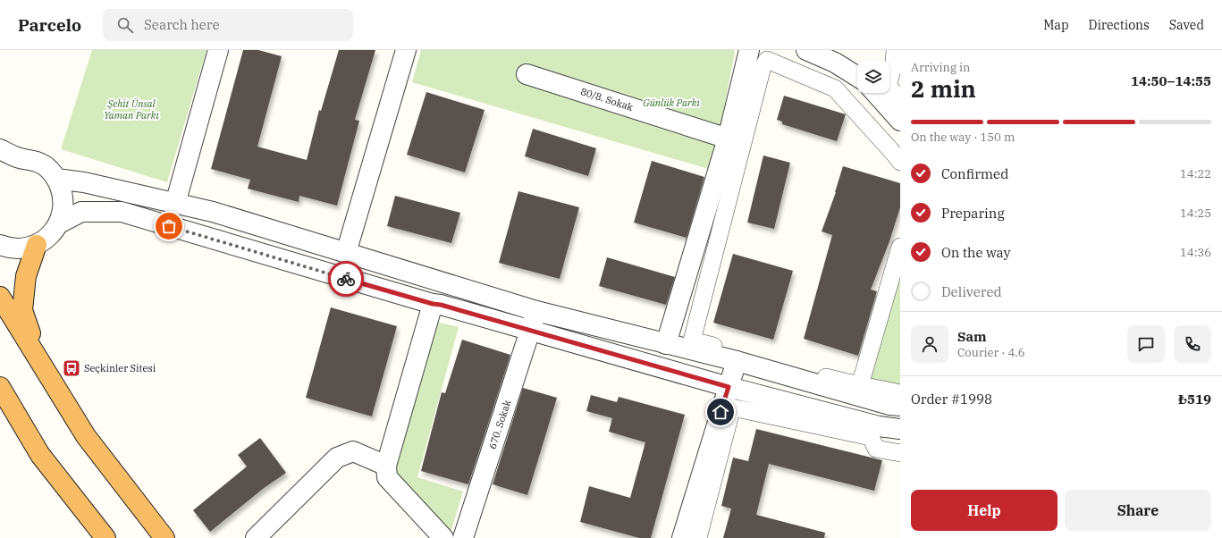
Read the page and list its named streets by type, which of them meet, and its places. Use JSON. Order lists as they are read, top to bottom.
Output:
{
  "streets": {
    "street": ["80/8. Sokak", "670. Sokak"]
  },
  "parks": ["Günlük Parkı", "Şehit Ünsal Yaman Parkı"],
  "places": {
    "bus stop": ["Seçkinler Sitesi"]
  },
  "page": {
    "header": "Parcelo",
    "search": "Search here",
    "nav": ["Map", "Directions", "Saved"],
    "heading": ["2 min", "Arriving in", "14:50–14:55"],
    "panel": [
      "Sam",
      "Courier · 4.6",
      "Order #1998",
      "₺519"
    ],
    "bar": "On the way · 150 m",
    "list": [
      ["Confirmed", "14:22"],
      ["Preparing", "14:25"],
      ["On the way", "14:36"],
      "Delivered"
    ],
    "buttons": ["Help", "Share"]
  }
}
